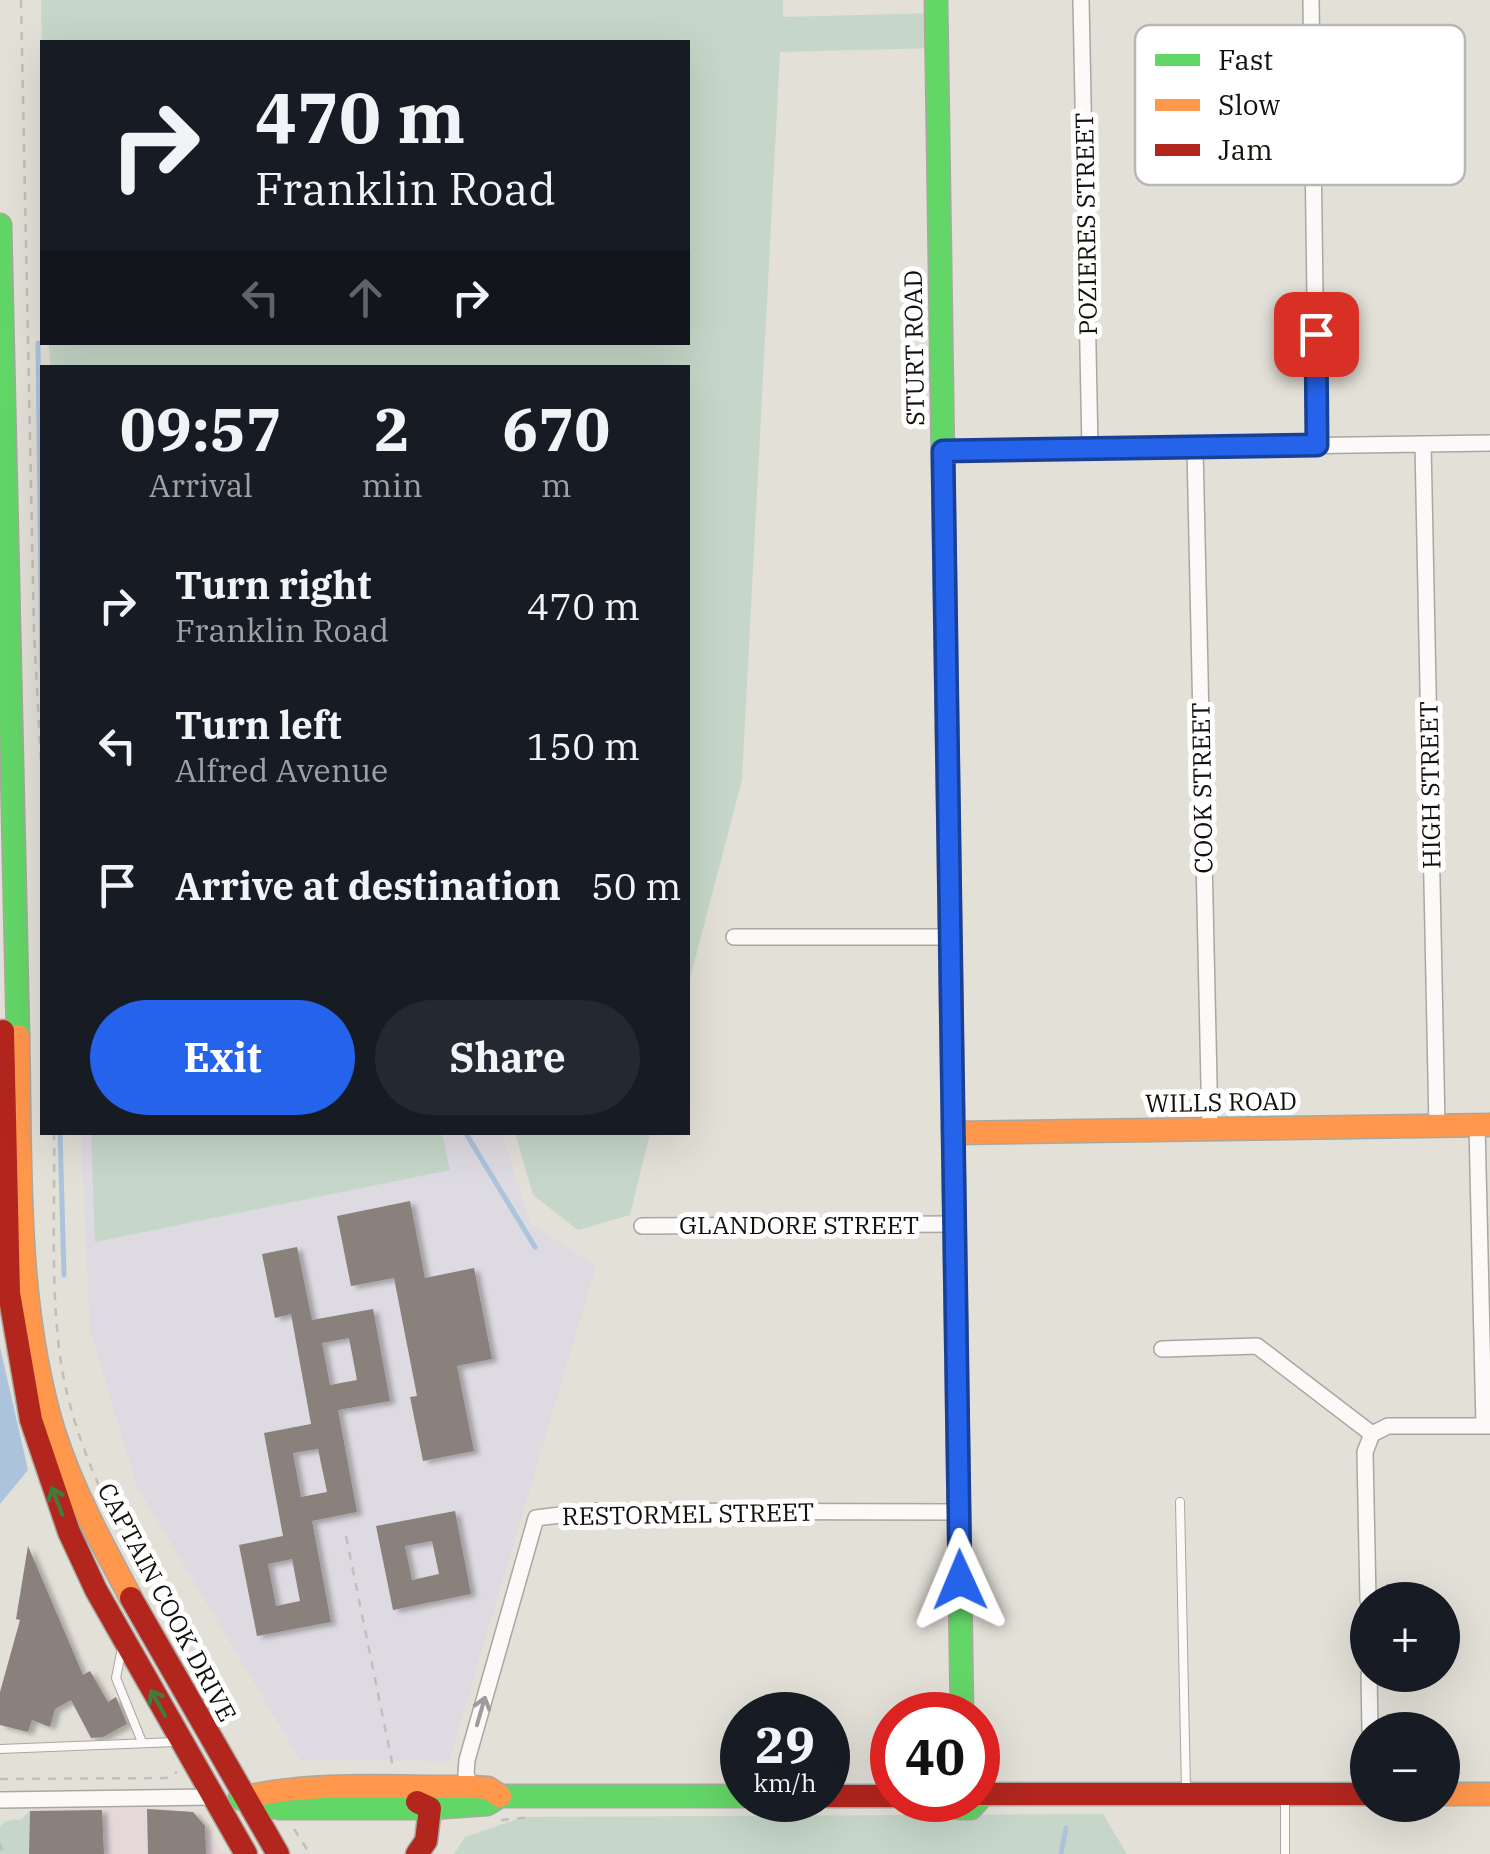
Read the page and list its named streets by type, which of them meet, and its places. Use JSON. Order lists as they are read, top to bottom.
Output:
{
  "streets": {
    "street": [
      "POZIERES STREET",
      "STURT ROAD",
      "HIGH STREET",
      "COOK STREET",
      "WILLS ROAD",
      "GLANDORE STREET",
      "RESTORMEL STREET",
      "CAPTAIN COOK DRIVE"
    ]
  },
  "crossings": [
    ["STURT ROAD", "WILLS ROAD"],
    ["STURT ROAD", "GLANDORE STREET"],
    ["STURT ROAD", "RESTORMEL STREET"],
    ["HIGH STREET", "WILLS ROAD"],
    ["COOK STREET", "WILLS ROAD"]
  ],
  "legend": ["Fast", "Slow", "Jam"],
  "page": {
    "turn": ["470 m", "Franklin Road"],
    "eta": [
      "09:57",
      "Arrival",
      "2",
      "min",
      "670",
      "m"
    ],
    "list": [
      {
        "name": "Turn right",
        "note": "Franklin Road",
        "value": "470 m"
      },
      {
        "name": "Turn left",
        "note": "Alfred Avenue",
        "value": "150 m"
      },
      {
        "name": "Arrive at destination",
        "value": "50 m"
      }
    ],
    "buttons": ["Exit", "Share"],
    "map_buttons": ["+", "−"],
    "speed": "29 km/h",
    "limit": "40"
  }
}
